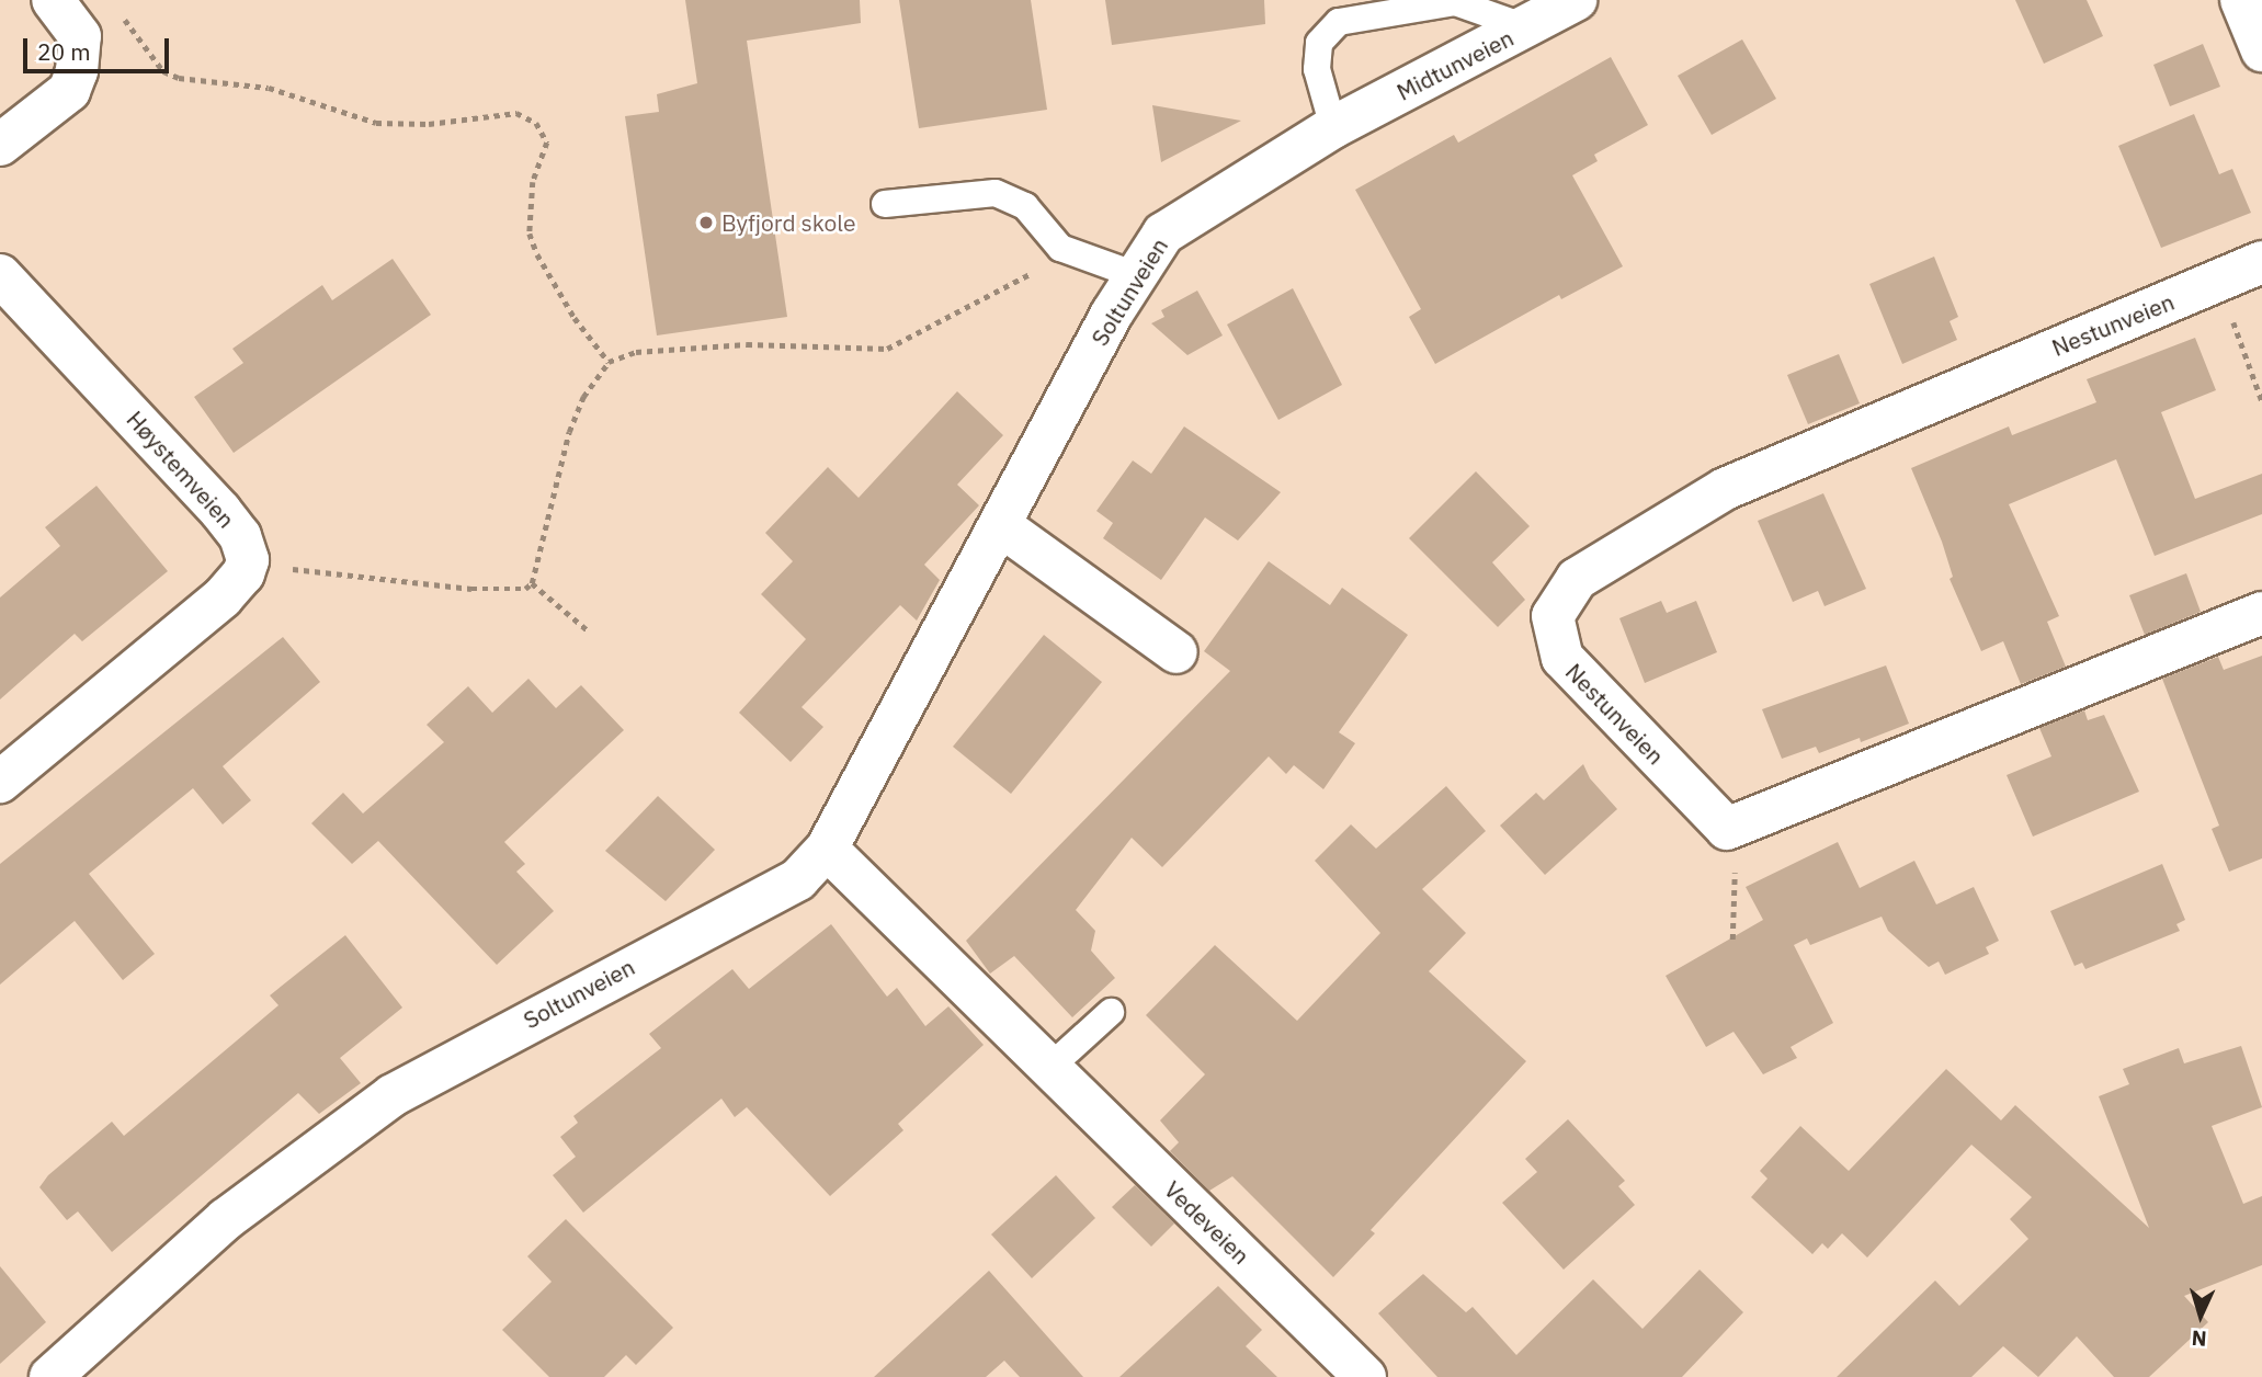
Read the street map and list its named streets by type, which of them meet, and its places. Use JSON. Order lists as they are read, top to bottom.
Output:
{
  "streets": {
    "street": [
      "Midtunveien",
      "Soltunveien",
      "Nestunveien",
      "Høystemveien",
      "Vedeveien"
    ]
  },
  "crossings": [
    ["Midtunveien", "Soltunveien"],
    ["Soltunveien", "Vedeveien"]
  ],
  "places": ["Byfjord skole"],
  "scale_bar": "20 m",
  "north": "bottom"
}
